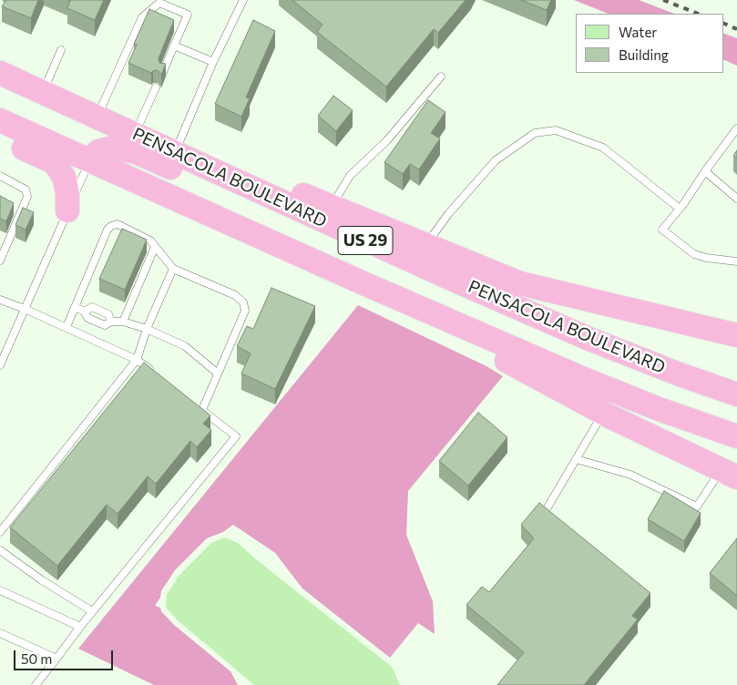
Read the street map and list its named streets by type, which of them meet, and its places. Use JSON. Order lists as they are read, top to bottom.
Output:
{
  "streets": {
    "highway": ["PENSACOLA BOULEVARD", "US 29"]
  },
  "legend": ["Water", "Building"],
  "scale_bar": "50 m"
}
